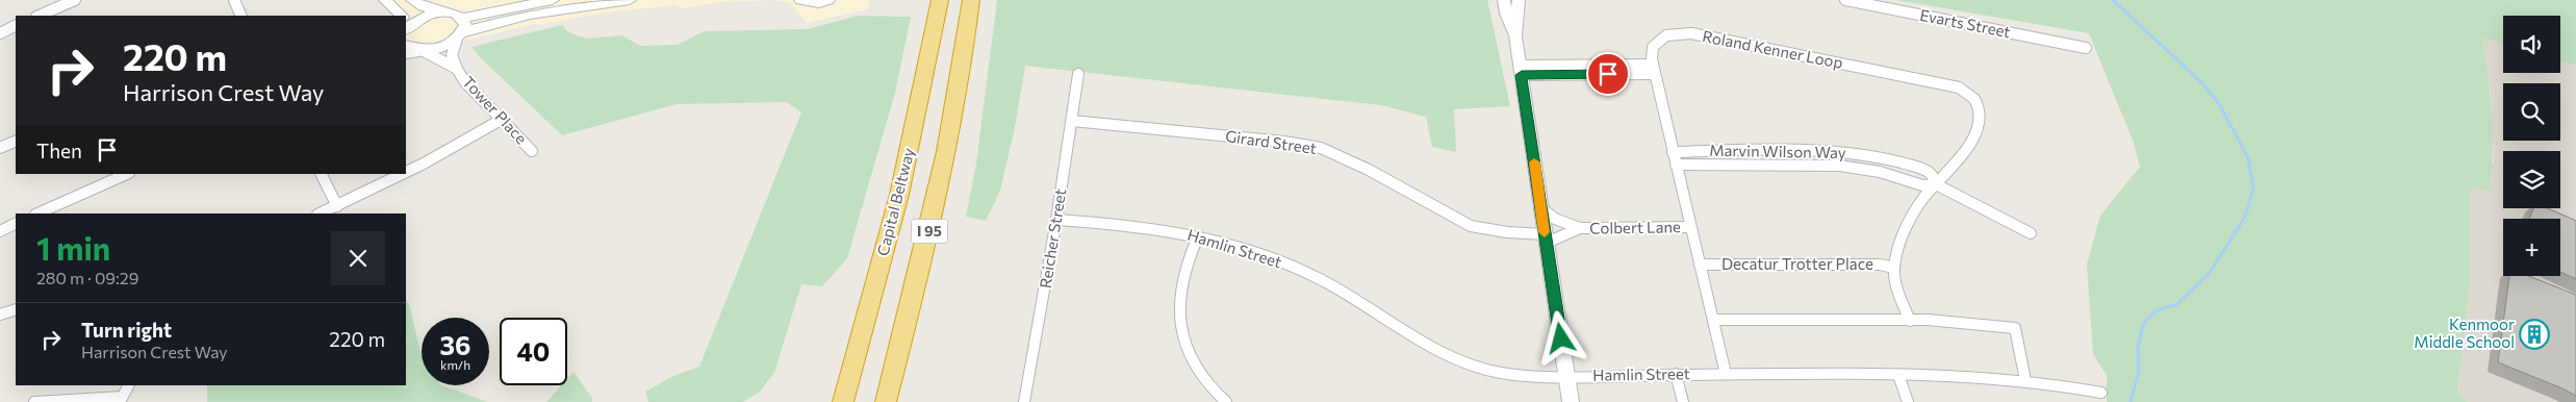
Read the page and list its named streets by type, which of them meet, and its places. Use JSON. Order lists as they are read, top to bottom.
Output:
{
  "streets": {
    "highway": ["Capital Beltway", "I 95"],
    "street": [
      "Evarts Street",
      "Roland Kenner Loop",
      "Tower Place",
      "Girard Street",
      "Marvin Wilson Way",
      "Colbert Lane",
      "Reicher Street",
      "Hamlin Street",
      "Decatur Trotter Place"
    ]
  },
  "crossings": [
    ["Roland Kenner Loop", "Marvin Wilson Way"],
    ["Roland Kenner Loop", "Colbert Lane"],
    ["Roland Kenner Loop", "Hamlin Street"],
    ["Roland Kenner Loop", "Decatur Trotter Place"],
    ["Girard Street", "Colbert Lane"],
    ["Girard Street", "Reicher Street"],
    ["Reicher Street", "Hamlin Street"]
  ],
  "places": {
    "building": ["Kenmoor Middle School"]
  },
  "page": {
    "map_buttons": "+",
    "turn": ["220 m", "Harrison Crest Way"],
    "then": "Then",
    "heading": ["1 min", "280 m · 09:29"],
    "list": [
      {
        "name": "Turn right",
        "note": "Harrison Crest Way",
        "value": "220 m"
      }
    ],
    "speed": "36 km/h",
    "limit": "40"
  }
}
